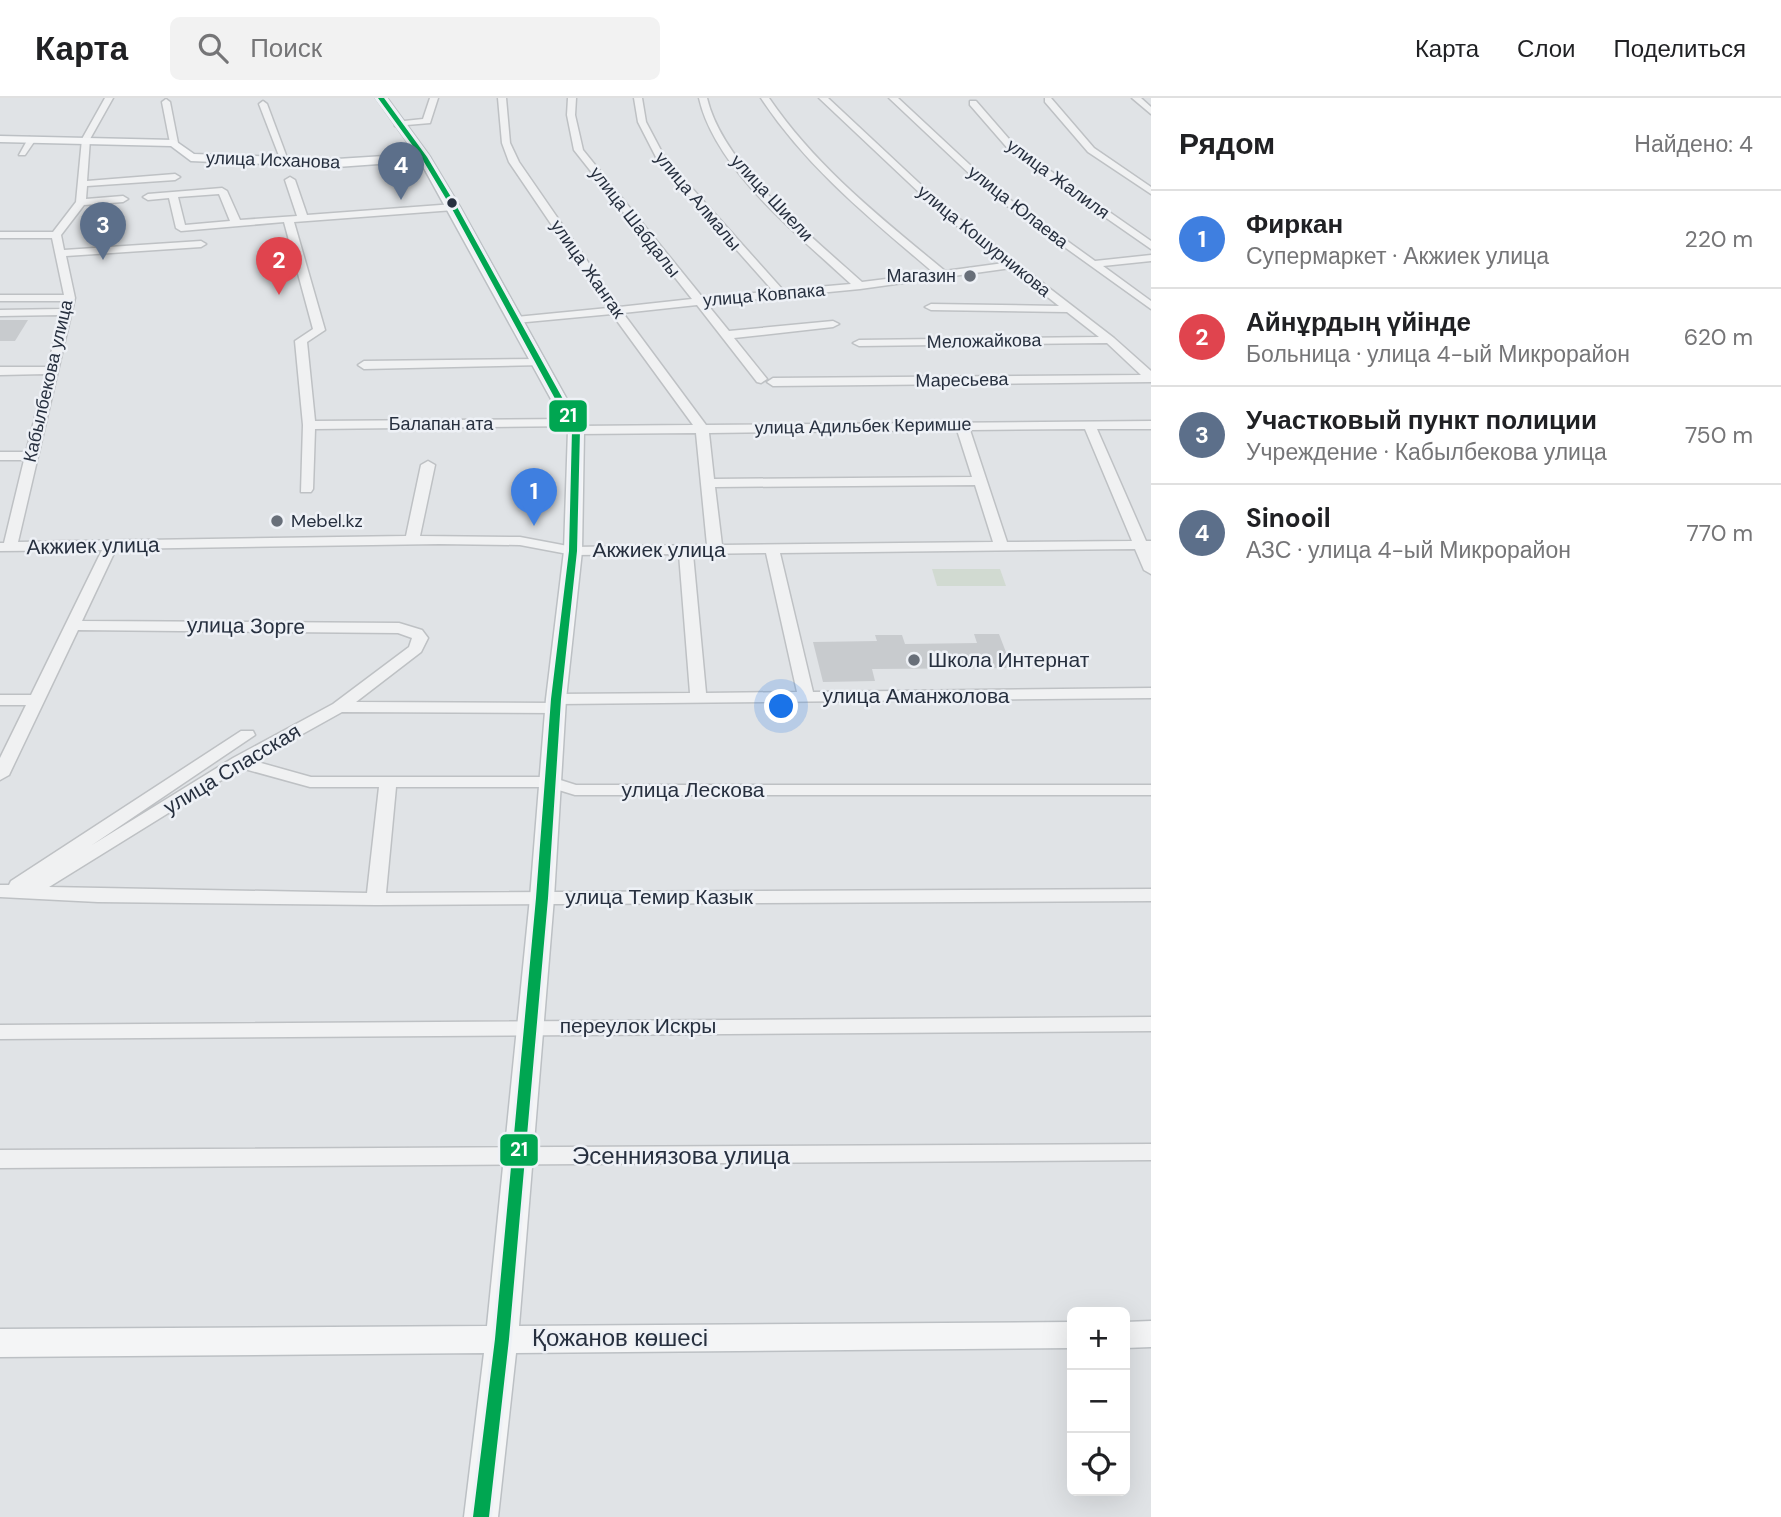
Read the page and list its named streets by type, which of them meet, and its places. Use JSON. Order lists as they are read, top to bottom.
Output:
{
  "streets": {
    "main road": ["улица Исханова", "Қожанов көшесі"],
    "street": [
      "улица Жалиля",
      "улица Шиели",
      "улица Алмалы",
      "улица Юлаева",
      "улица Шабдалы",
      "улица Кошурникова",
      "улица Жангак",
      "улица Ковпака",
      "Меложайкова",
      "Маресьева",
      "Кабылбекова улица",
      "Балапан ата",
      "улица Адильбек Керимше",
      "Акжиек улица",
      "улица Зорге",
      "улица Аманжолова",
      "улица Спасская",
      "улица Лескова",
      "улица Темир Казык",
      "переулок Искры",
      "Эсенниязова улица"
    ]
  },
  "crossings": [
    ["улица Шиели", "улица Ковпака"],
    ["улица Алмалы", "улица Ковпака"],
    ["улица Шабдалы", "улица Ковпака"],
    ["улица Шабдалы", "Маресьева"],
    ["улица Кошурникова", "улица Ковпака"],
    ["улица Кошурникова", "Меложайкова"],
    ["улица Кошурникова", "Маресьева"],
    ["улица Жангак", "улица Ковпака"],
    ["улица Жангак", "улица Адильбек Керимше"],
    ["Кабылбекова улица", "Акжиек улица"],
    ["Балапан ата", "улица Адильбек Керимше"],
    ["улица Зорге", "улица Спасская"],
    ["улица Аманжолова", "улица Спасская"],
    ["улица Спасская", "улица Лескова"],
    ["улица Спасская", "улица Темир Казык"]
  ],
  "places": ["Магазин", "Mebel.kz", "Школа Интернат"],
  "lines": ["transit line 21"],
  "page": {
    "header": "Карта",
    "search": "Поиск",
    "nav": ["Карта", "Слои", "Поделиться"],
    "heading": ["Рядом", "Найдено: 4"],
    "pins": [
      "4",
      "3",
      "2",
      "1"
    ],
    "list": [
      {
        "mark": "1",
        "name": "Фиркан",
        "note": "Супермаркет · Акжиек улица",
        "value": "220 m"
      },
      {
        "mark": "2",
        "name": "Айнұрдың үйінде",
        "note": "Больница · улица 4-ый Микрорайон",
        "value": "620 m"
      },
      {
        "mark": "3",
        "name": "Участковый пункт полиции",
        "note": "Учреждение · Кабылбекова улица",
        "value": "750 m"
      },
      {
        "mark": "4",
        "name": "Sinooil",
        "note": "АЗС · улица 4-ый Микрорайон",
        "value": "770 m"
      }
    ],
    "map_buttons": ["+", "−"]
  }
}
